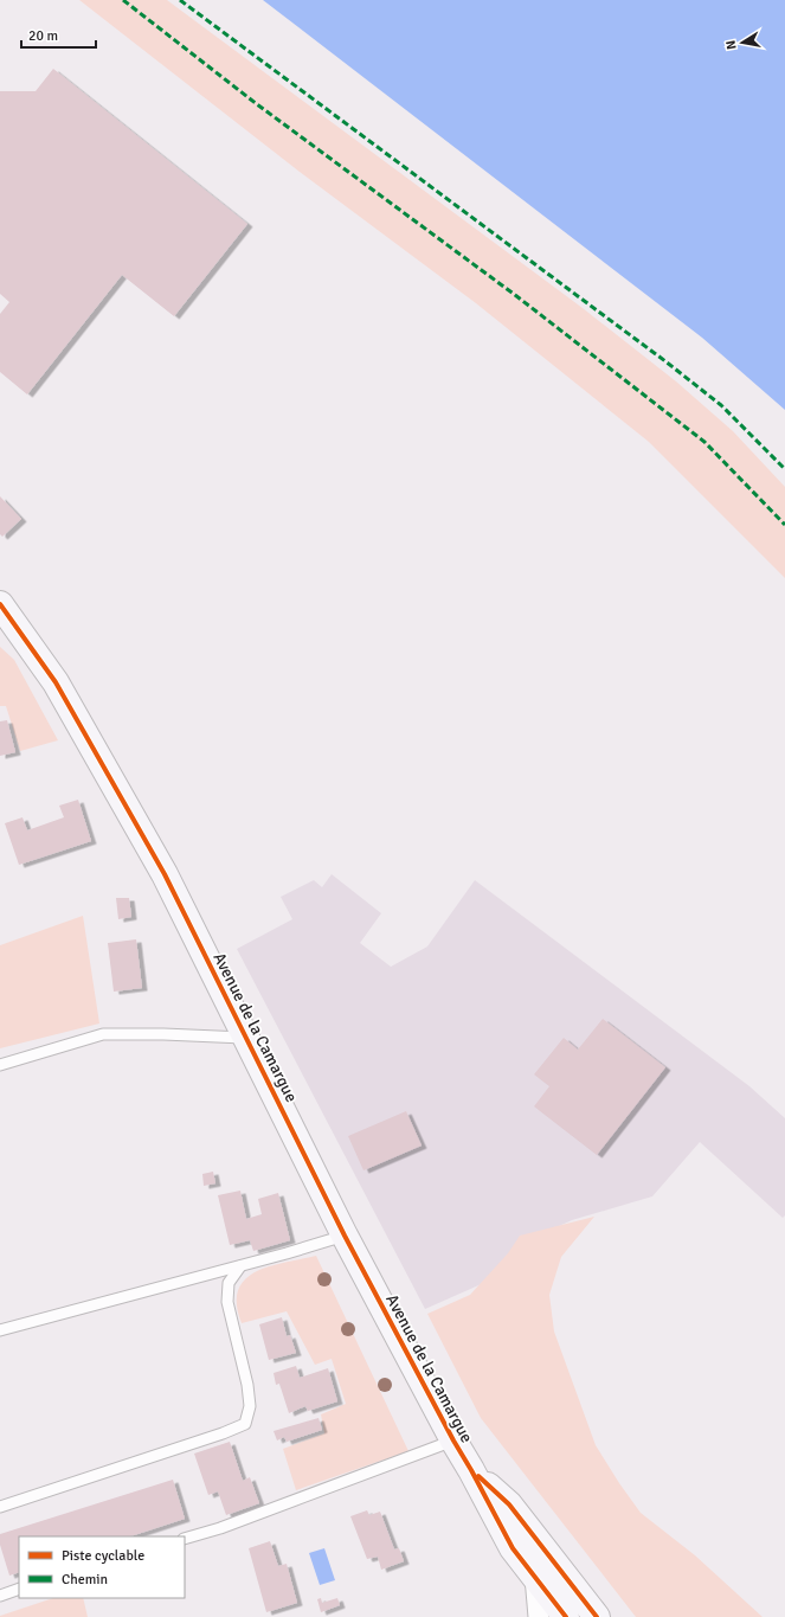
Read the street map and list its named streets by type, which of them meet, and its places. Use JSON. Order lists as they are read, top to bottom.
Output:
{
  "streets": {
    "main road": ["Avenue de la Camargue"]
  },
  "legend": ["Piste cyclable", "Chemin"],
  "scale_bar": "20 m",
  "north": "left"
}
